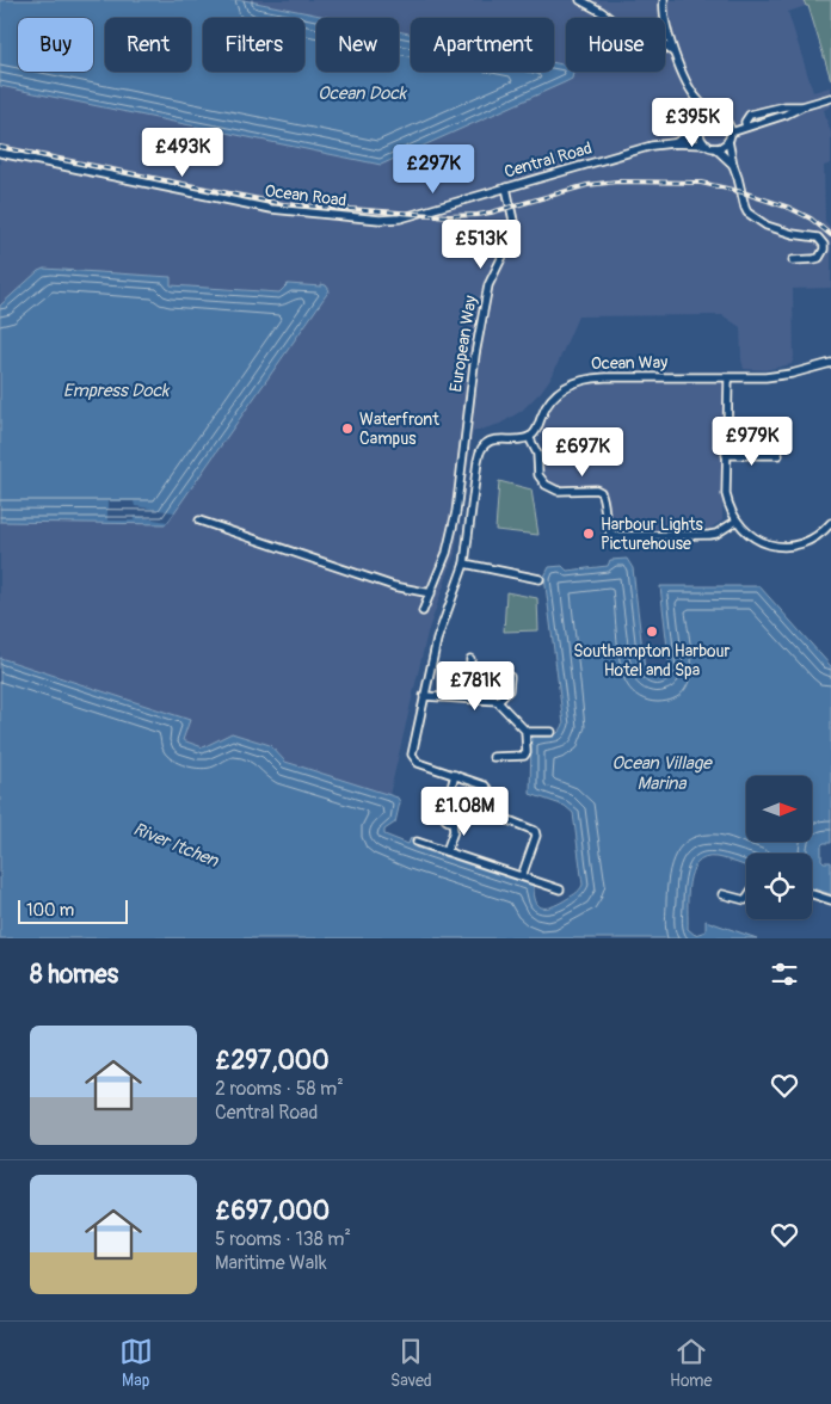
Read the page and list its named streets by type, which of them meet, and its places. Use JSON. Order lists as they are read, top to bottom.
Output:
{
  "streets": {
    "street": [
      "Central Road",
      "Ocean Road",
      "European Way",
      "Ocean Way"
    ]
  },
  "crossings": [
    ["Central Road", "Ocean Road"],
    ["Central Road", "European Way"]
  ],
  "water": [
    "Ocean Dock",
    "Empress Dock",
    "Ocean Village Marina",
    "River Itchen"
  ],
  "places": ["Waterfront Campus", "Harbour Lights Picturehouse", "Southampton Harbour Hotel and Spa"],
  "scale_bar": "100 m",
  "north": "right",
  "page": {
    "chip": [
      "Buy",
      "Rent",
      "Filters",
      "New",
      "Apartment",
      "House"
    ],
    "price": [
      "£395K",
      "£493K",
      "£297K",
      "£513K",
      "£979K",
      "£697K",
      "£781K",
      "£1.08M"
    ],
    "scale": "100 m",
    "heading": "8 homes",
    "list": [
      {
        "name": "£297,000",
        "note": "2 rooms · 58 m² · Central Road"
      },
      {
        "name": "£697,000",
        "note": "5 rooms · 138 m² · Maritime Walk"
      }
    ],
    "tabs": ["Map", "Saved", "Home"]
  }
}
